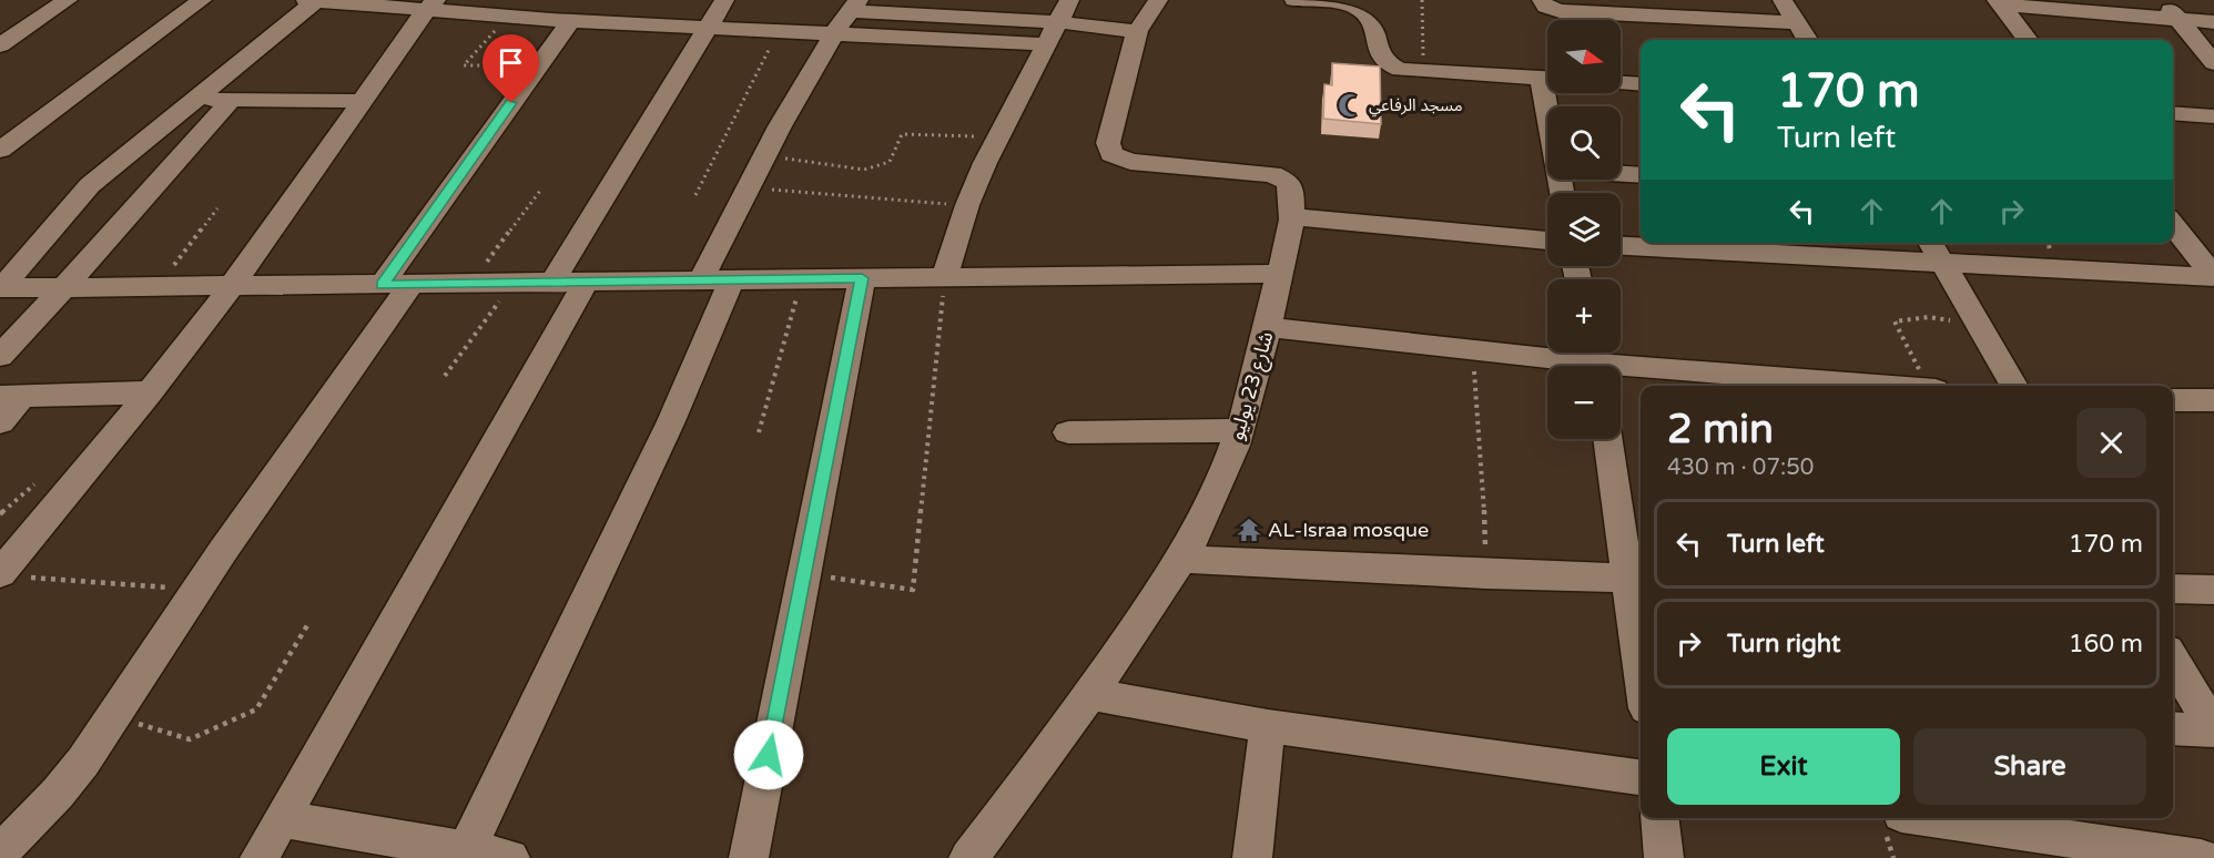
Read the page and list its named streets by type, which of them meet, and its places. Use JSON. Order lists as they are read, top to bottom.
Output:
{
  "streets": {
    "street": ["شارع 23 يوليو"]
  },
  "places": {
    "mosque": ["مسجد الرفاعي"],
    "temple": ["AL-Israa mosque"]
  },
  "north": "right",
  "page": {
    "map_buttons": ["+", "−"],
    "turn": ["170 m", "Turn left"],
    "heading": ["2 min", "430 m · 07:50"],
    "list": [
      {
        "name": "Turn left",
        "value": "170 m"
      },
      {
        "name": "Turn right",
        "value": "160 m"
      }
    ],
    "buttons": ["Exit", "Share"]
  }
}
